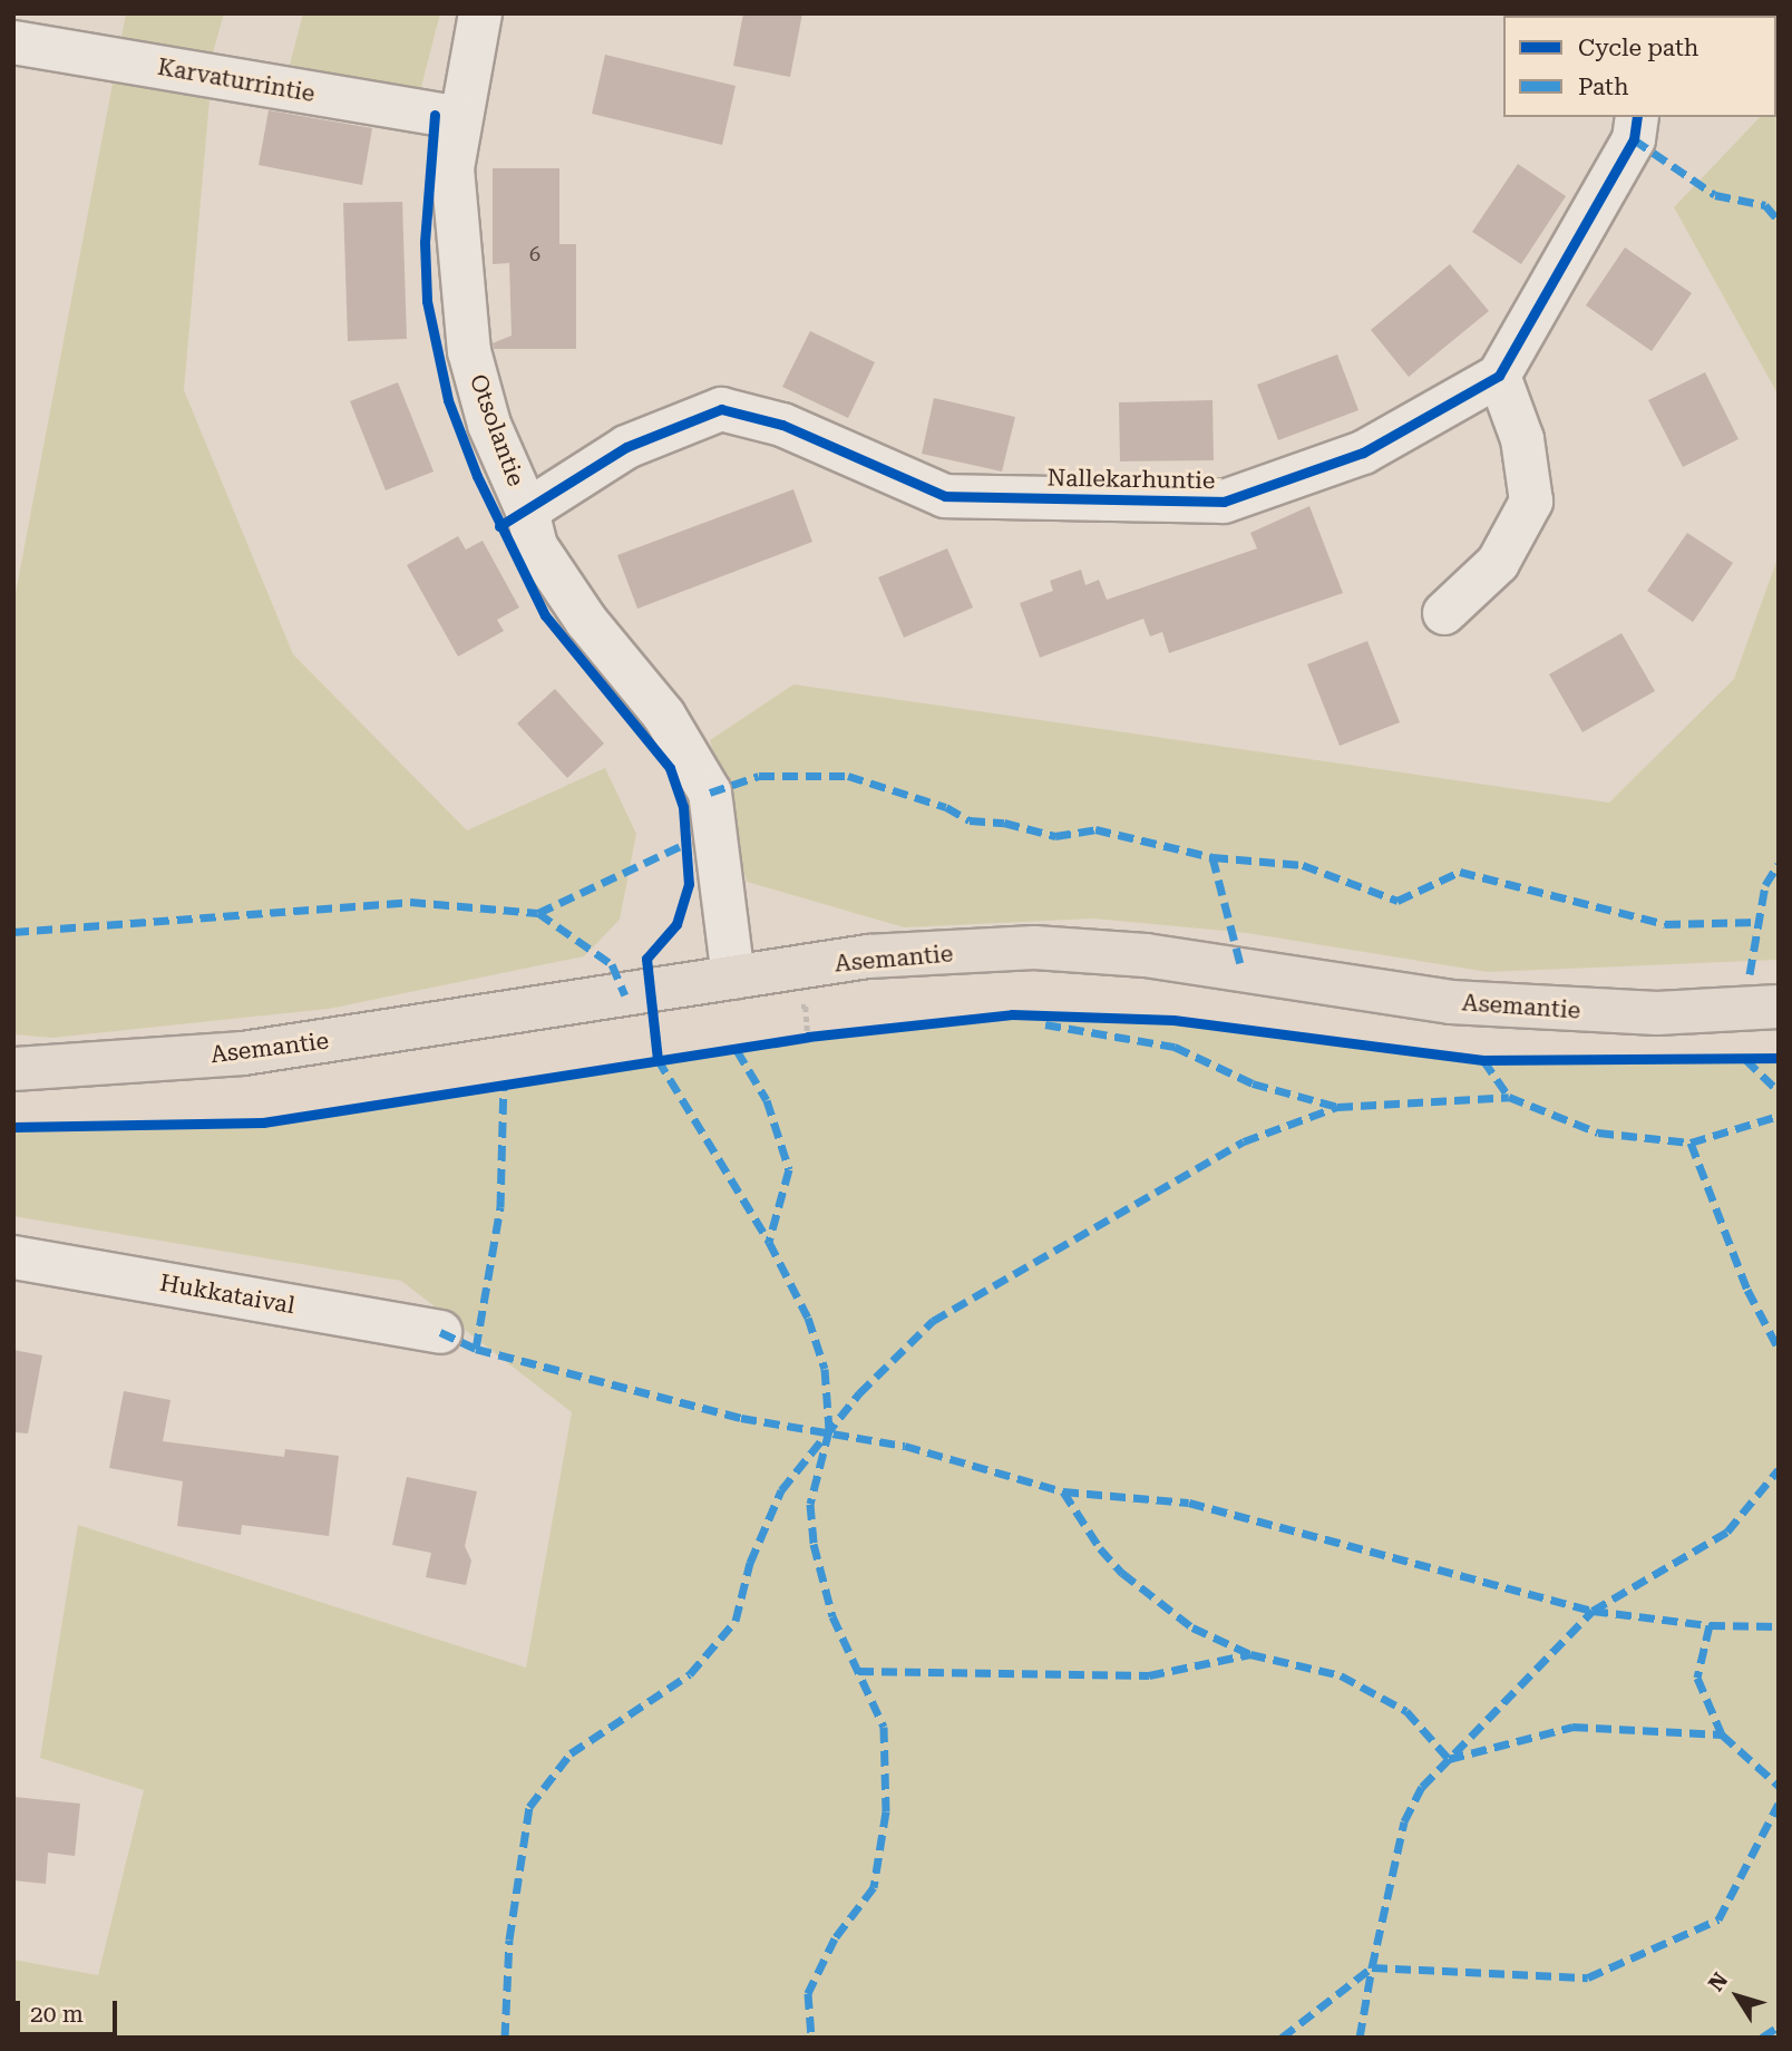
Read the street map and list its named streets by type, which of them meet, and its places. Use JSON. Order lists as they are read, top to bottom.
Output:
{
  "streets": {
    "main road": ["Asemantie"],
    "street": [
      "Karvaturrintie",
      "Otsolantie",
      "Nallekarhuntie",
      "Hukkataival"
    ]
  },
  "crossings": [
    ["Karvaturrintie", "Otsolantie"],
    ["Otsolantie", "Nallekarhuntie"],
    ["Otsolantie", "Asemantie"]
  ],
  "house_numbers": ["6"],
  "legend": ["Cycle path", "Path"],
  "scale_bar": "20 m",
  "north": "top left"
}
